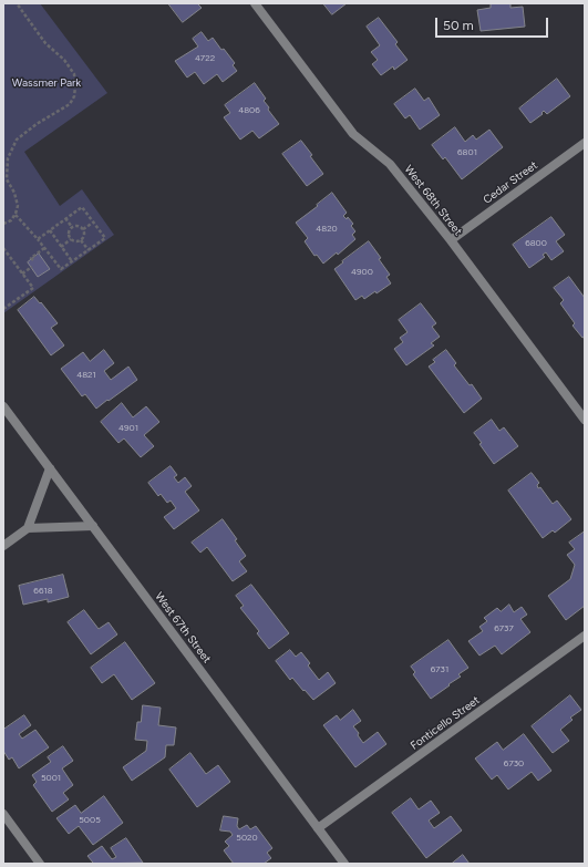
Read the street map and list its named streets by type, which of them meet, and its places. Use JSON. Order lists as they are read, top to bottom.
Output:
{
  "streets": {
    "street": [
      "Cedar Street",
      "West 68th Street",
      "West 67th Street",
      "Fonticello Street"
    ]
  },
  "crossings": [
    ["Cedar Street", "West 68th Street"],
    ["West 67th Street", "Fonticello Street"]
  ],
  "parks": ["Wassmer Park"],
  "house_numbers": [
    "4722",
    "4806",
    "6801",
    "4820",
    "6800",
    "4900",
    "4821",
    "4901",
    "6618",
    "6737",
    "6731",
    "6730",
    "5001",
    "5005",
    "5020"
  ],
  "scale_bar": "50 m"
}
